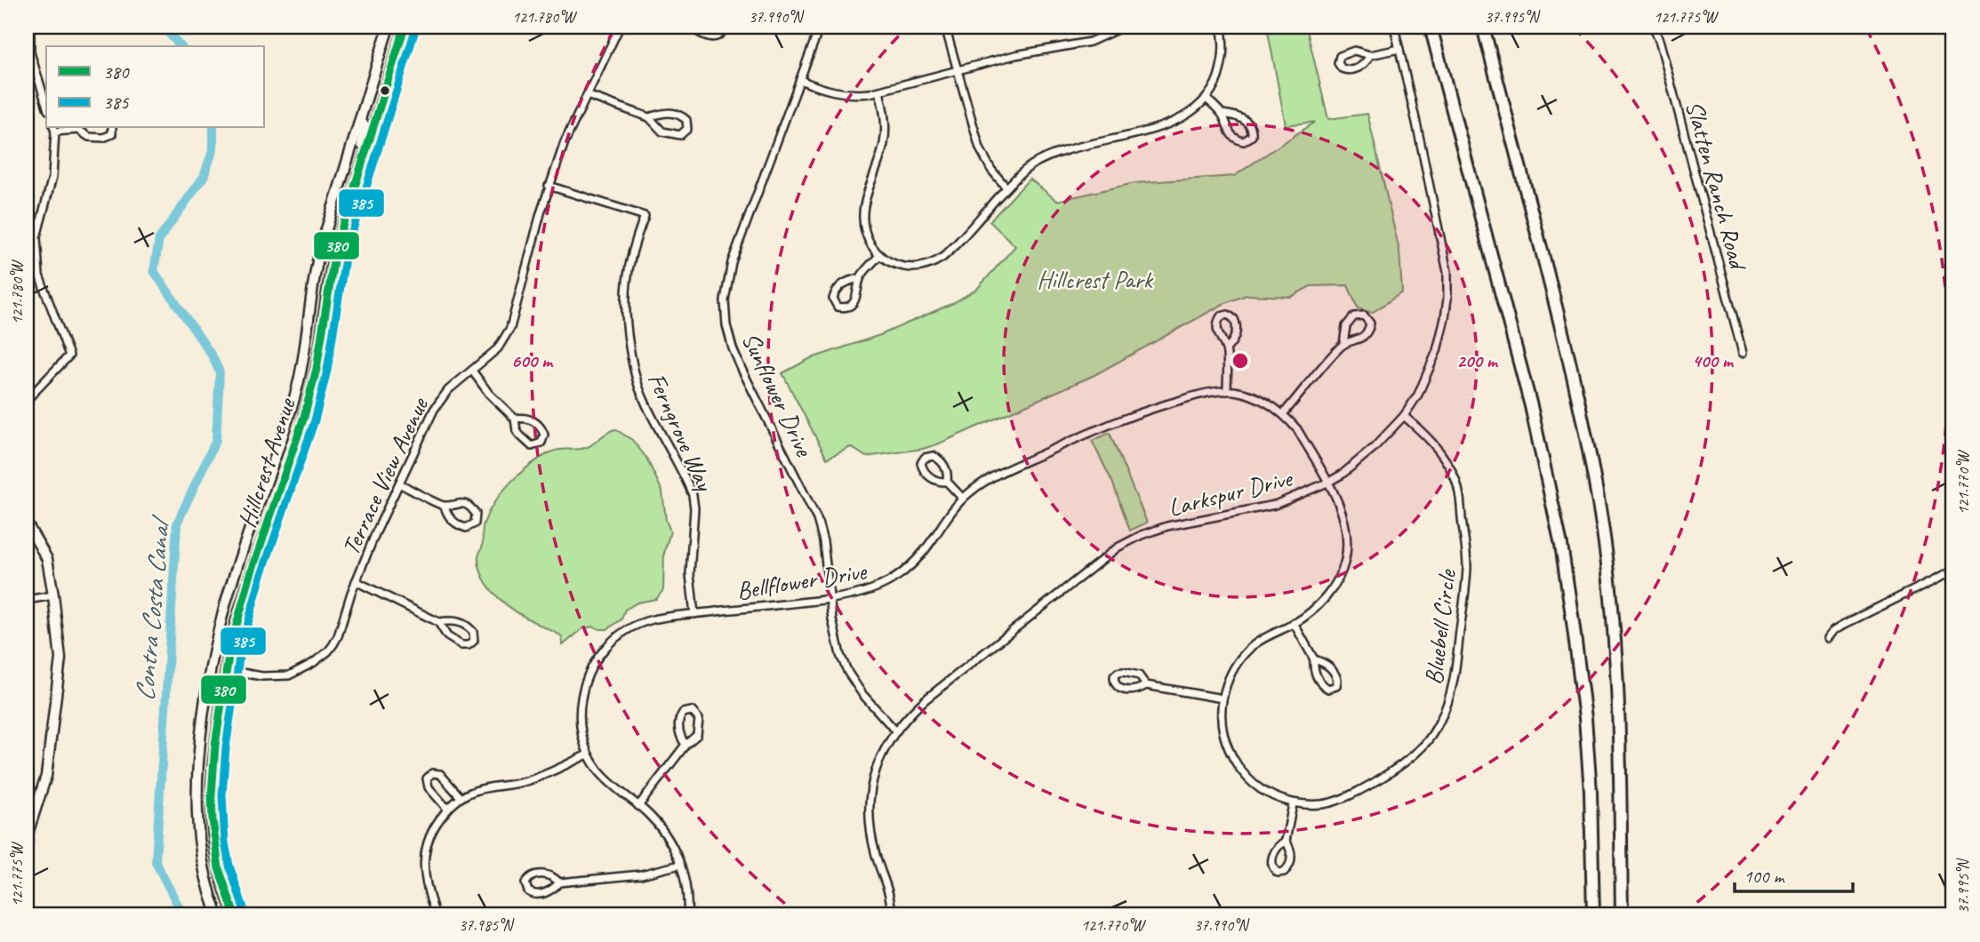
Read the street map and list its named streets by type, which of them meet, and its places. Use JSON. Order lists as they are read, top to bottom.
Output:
{
  "streets": {
    "main road": ["Hillcrest Avenue"],
    "street": [
      "Slatten Ranch Road",
      "Sunflower Drive",
      "Ferngrove Way",
      "Terrace View Avenue",
      "Larkspur Drive",
      "Bellflower Drive",
      "Bluebell Circle"
    ]
  },
  "crossings": [
    ["Sunflower Drive", "Larkspur Drive"],
    ["Sunflower Drive", "Bellflower Drive"],
    ["Ferngrove Way", "Terrace View Avenue"],
    ["Ferngrove Way", "Bellflower Drive"],
    ["Hillcrest Avenue", "Terrace View Avenue"],
    ["Larkspur Drive", "Bellflower Drive"],
    ["Larkspur Drive", "Bluebell Circle"],
    ["Bellflower Drive", "Bluebell Circle"]
  ],
  "water": ["Contra Costa Canal"],
  "parks": ["Hillcrest Park"],
  "lines": ["transit line 380", "transit line 385"],
  "legend": ["380", "385"],
  "scale_bar": "100 m",
  "coordinates": [
    "121.780°W",
    "37.990°N",
    "37.995°N",
    "121.775°W",
    "121.770°W",
    "37.985°N"
  ],
  "rings": ["200 m", "400 m", "600 m"]
}
